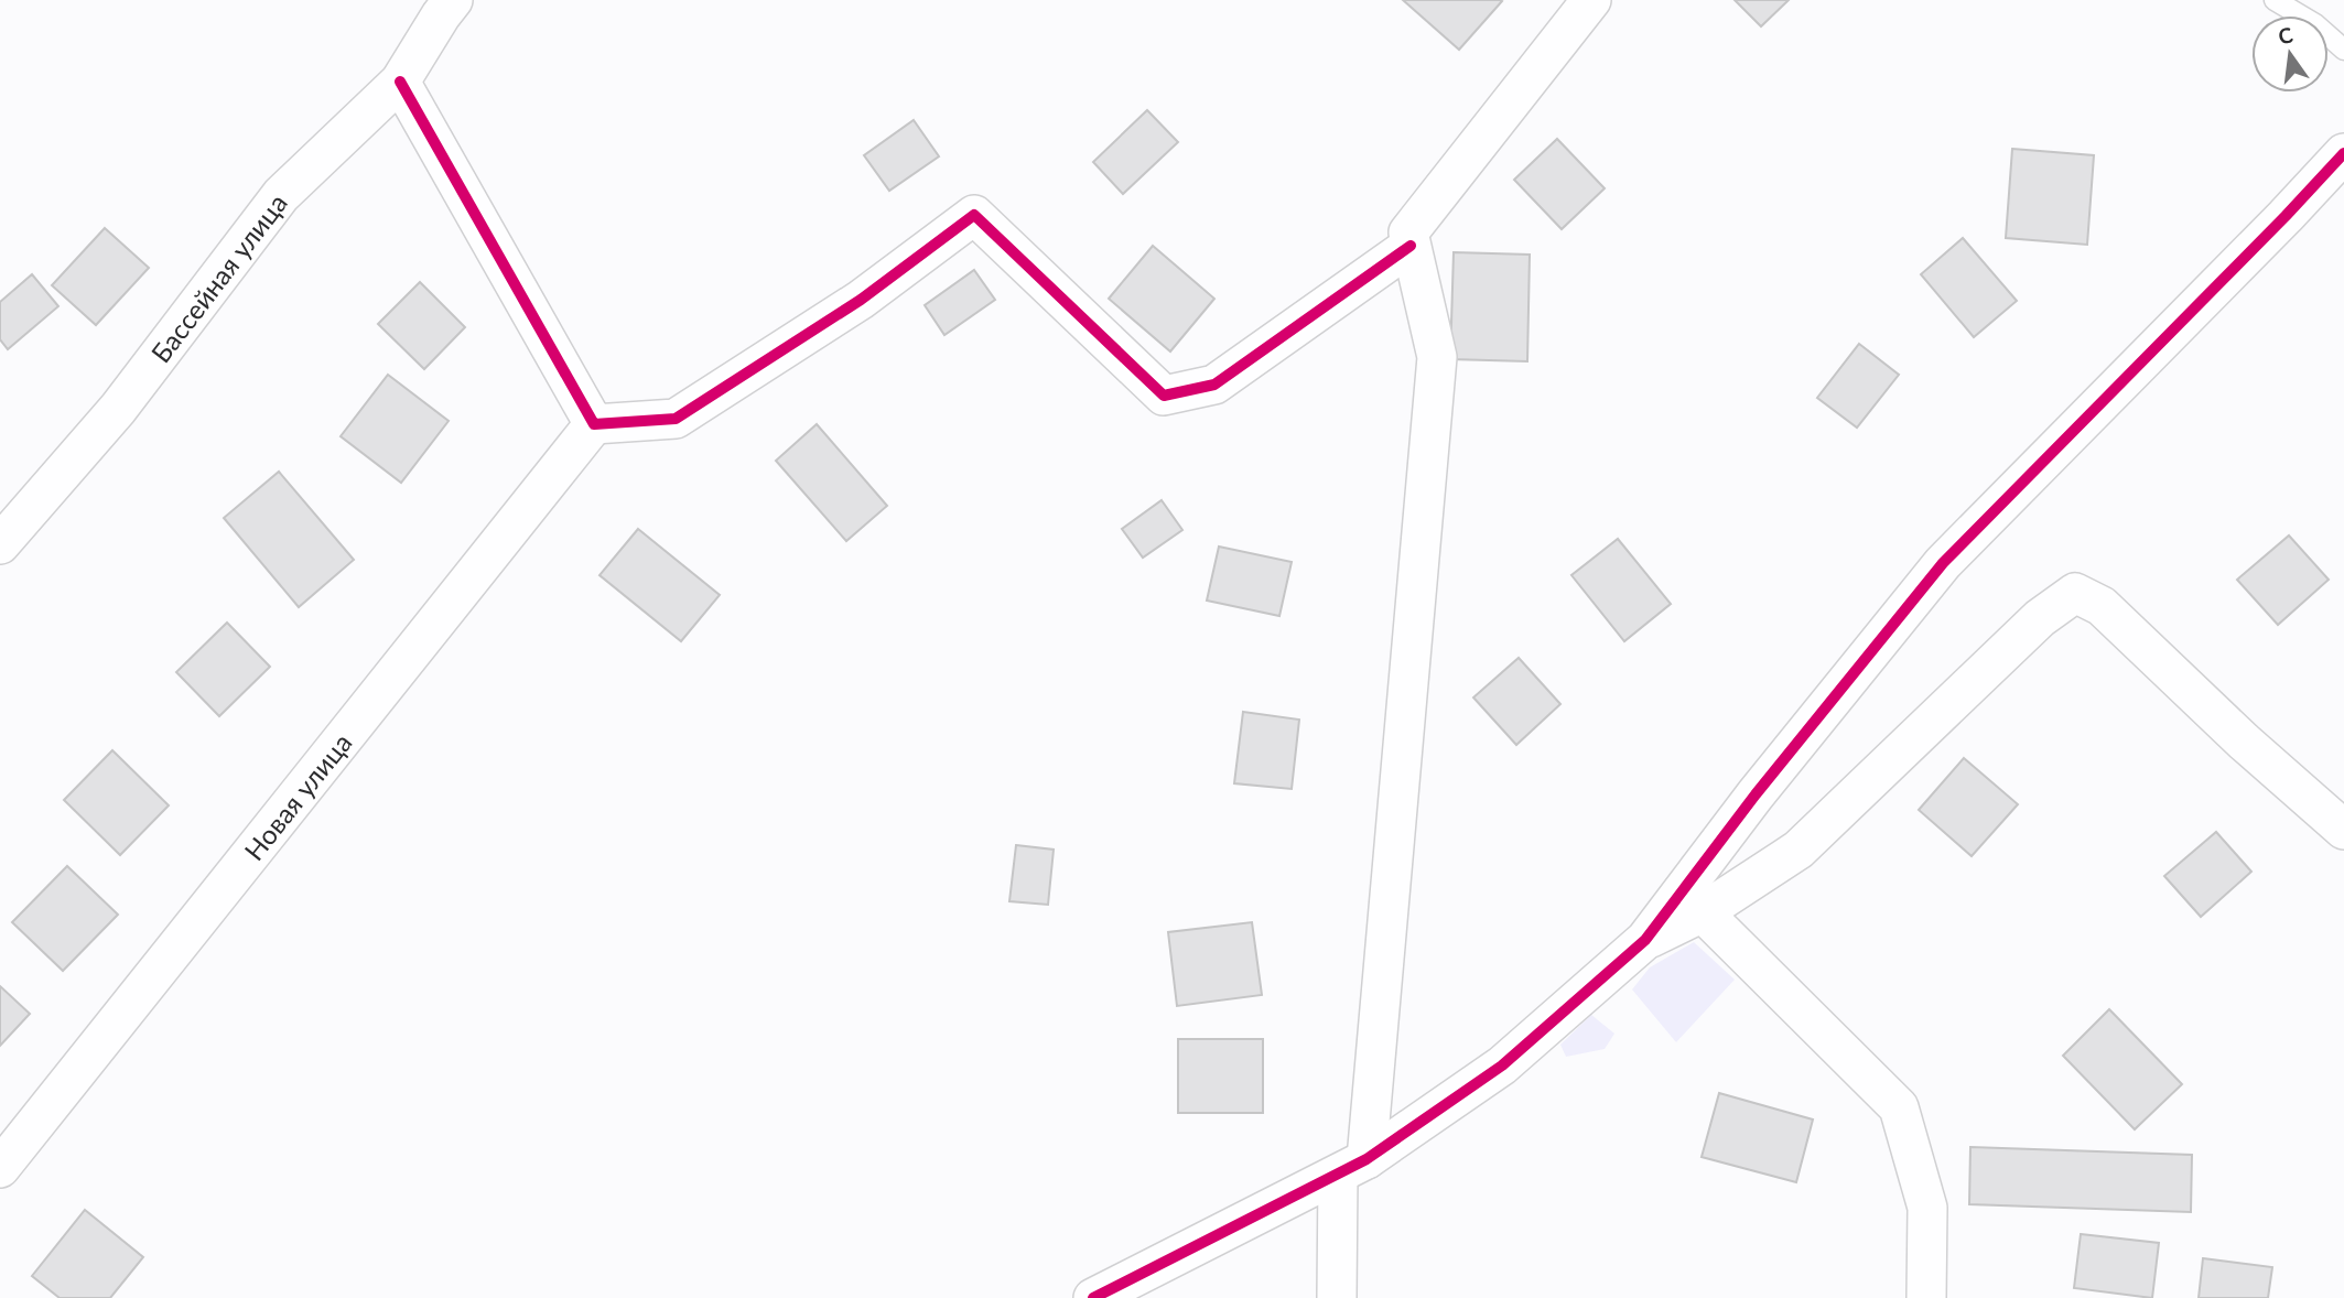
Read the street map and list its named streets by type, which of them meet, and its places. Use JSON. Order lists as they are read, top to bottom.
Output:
{
  "streets": {
    "street": ["Бассейная улица", "Новая улица"]
  },
  "north": "top"
}
